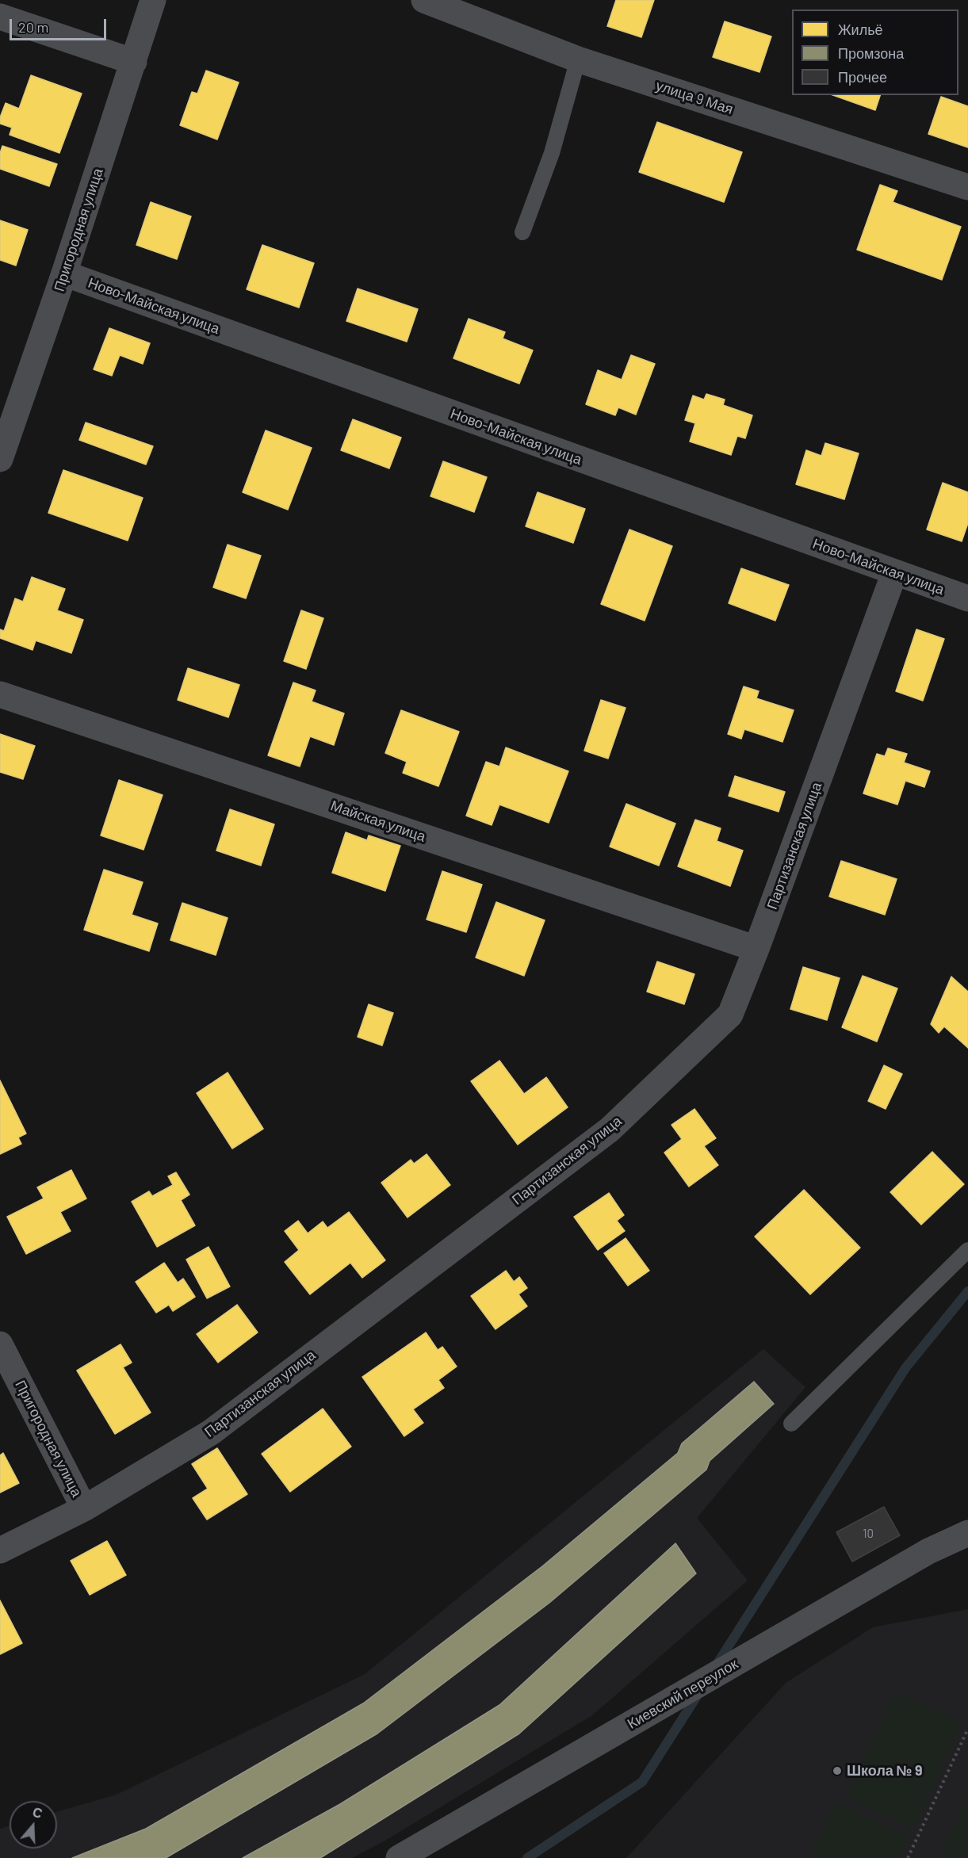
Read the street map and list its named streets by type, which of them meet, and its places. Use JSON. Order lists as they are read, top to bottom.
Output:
{
  "streets": {
    "street": [
      "улица 9 Мая",
      "Пригородная улица",
      "Ново-Майская улица",
      "Майская улица",
      "Партизанская улица",
      "Киевский переулок"
    ]
  },
  "crossings": [
    ["Пригородная улица", "Ново-Майская улица"],
    ["Пригородная улица", "Партизанская улица"],
    ["Ново-Майская улица", "Партизанская улица"],
    ["Майская улица", "Партизанская улица"]
  ],
  "places": ["Школа № 9"],
  "house_numbers": ["10"],
  "legend": ["Жильё", "Промзона", "Прочее"],
  "scale_bar": "20 m",
  "north": "top"
}
